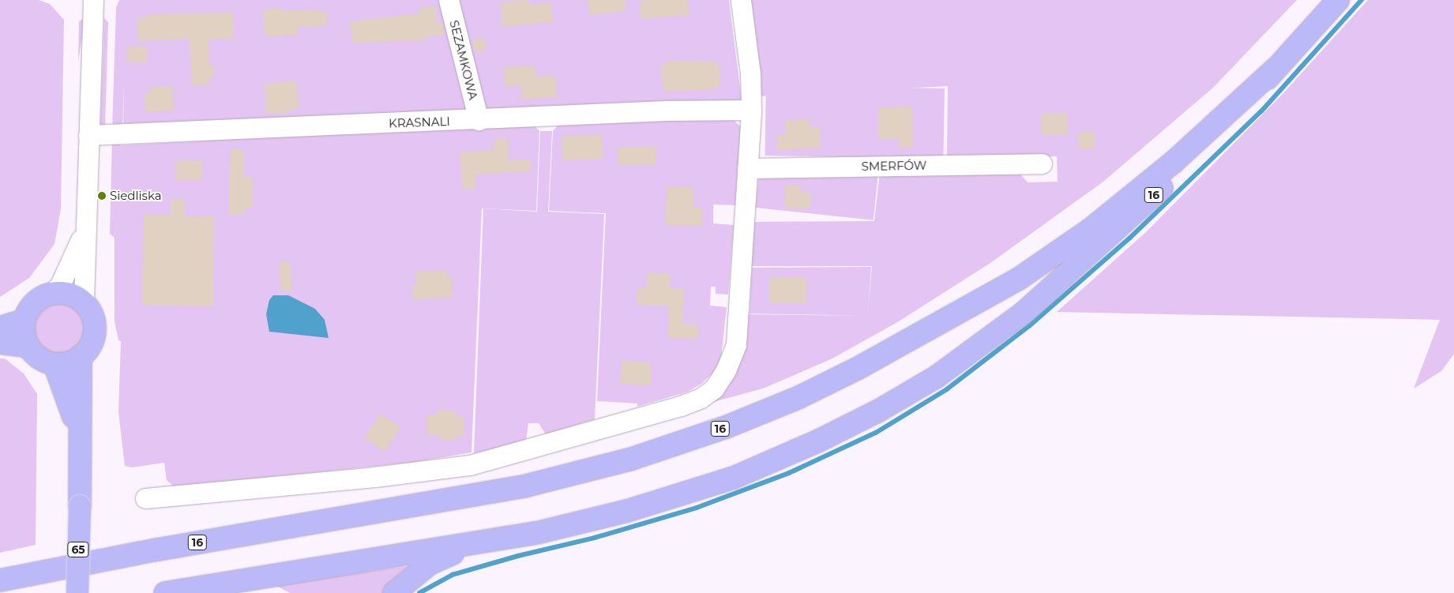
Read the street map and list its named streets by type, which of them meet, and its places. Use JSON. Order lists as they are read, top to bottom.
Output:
{
  "streets": {
    "main road": ["16", "65"],
    "street": ["SEZAMKOWA", "KRASNALI", "SMERFÓW"]
  },
  "crossings": [
    ["SEZAMKOWA", "KRASNALI"]
  ],
  "places": ["Siedliska"]
}
